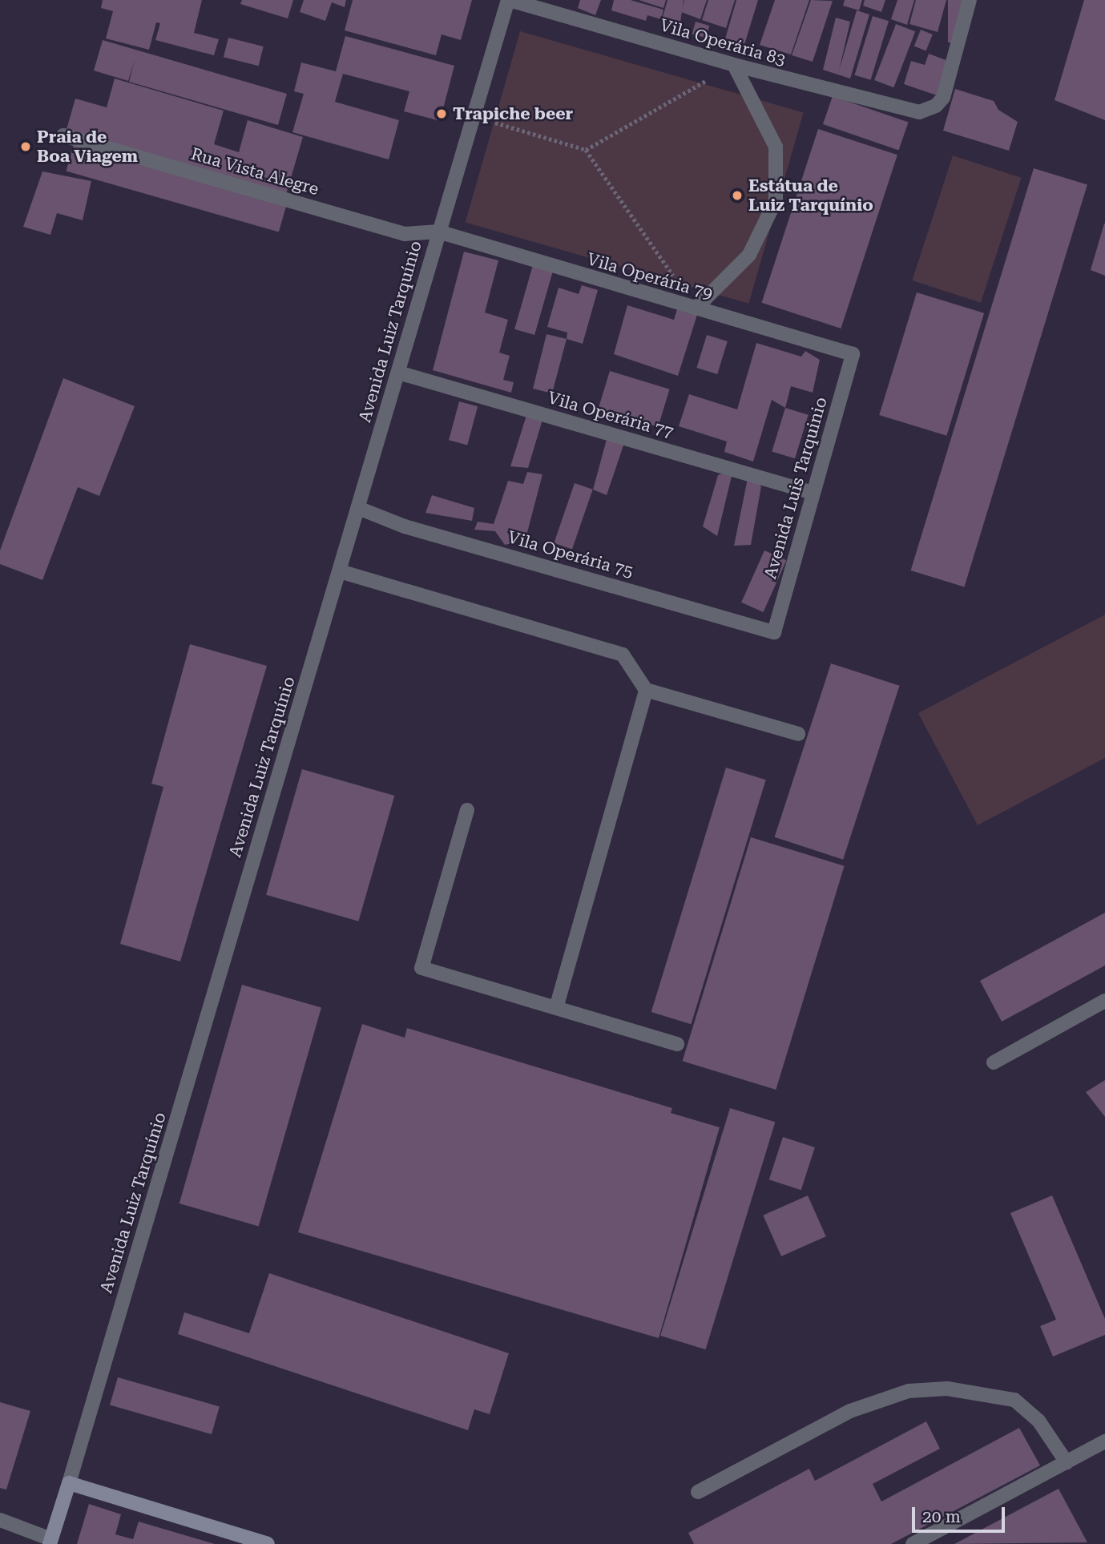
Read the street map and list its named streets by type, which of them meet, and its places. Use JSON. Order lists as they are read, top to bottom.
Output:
{
  "streets": {
    "main road": ["Avenida Luiz Tarquínio"],
    "street": [
      "Vila Operária 83",
      "Rua Vista Alegre",
      "Vila Operária 79",
      "Vila Operária 77",
      "Avenida Luis Tarquinio",
      "Vila Operária 75"
    ]
  },
  "crossings": [
    ["Vila Operária 83", "Avenida Luiz Tarquínio"],
    ["Rua Vista Alegre", "Vila Operária 79"],
    ["Rua Vista Alegre", "Avenida Luiz Tarquínio"],
    ["Vila Operária 79", "Avenida Luiz Tarquínio"],
    ["Vila Operária 79", "Avenida Luis Tarquinio"],
    ["Avenida Luiz Tarquínio", "Vila Operária 77"],
    ["Avenida Luiz Tarquínio", "Vila Operária 75"],
    ["Vila Operária 77", "Avenida Luis Tarquinio"],
    ["Avenida Luis Tarquinio", "Vila Operária 75"]
  ],
  "places": ["Trapiche beer", "Praia de Boa Viagem", "Estátua de Luiz Tarquínio"],
  "scale_bar": "20 m"
}
